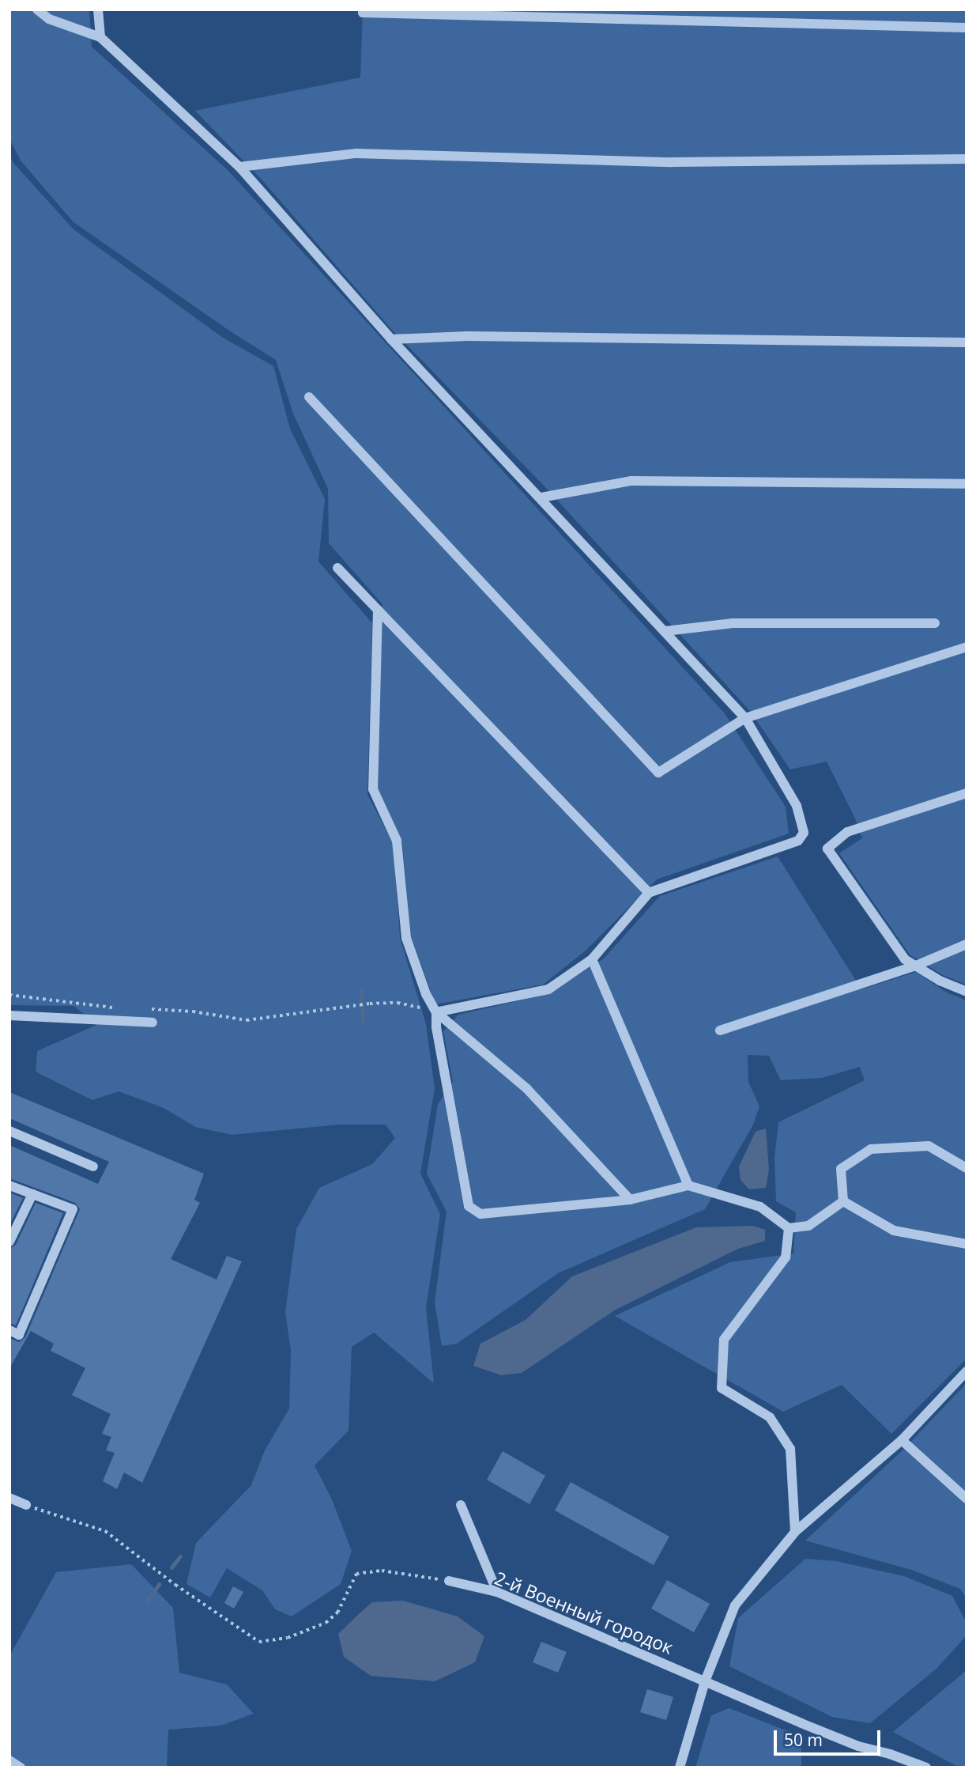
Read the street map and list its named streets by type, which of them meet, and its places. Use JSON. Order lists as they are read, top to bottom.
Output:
{
  "streets": {
    "street": ["2-й Военный городок"]
  },
  "scale_bar": "50 m"
}
